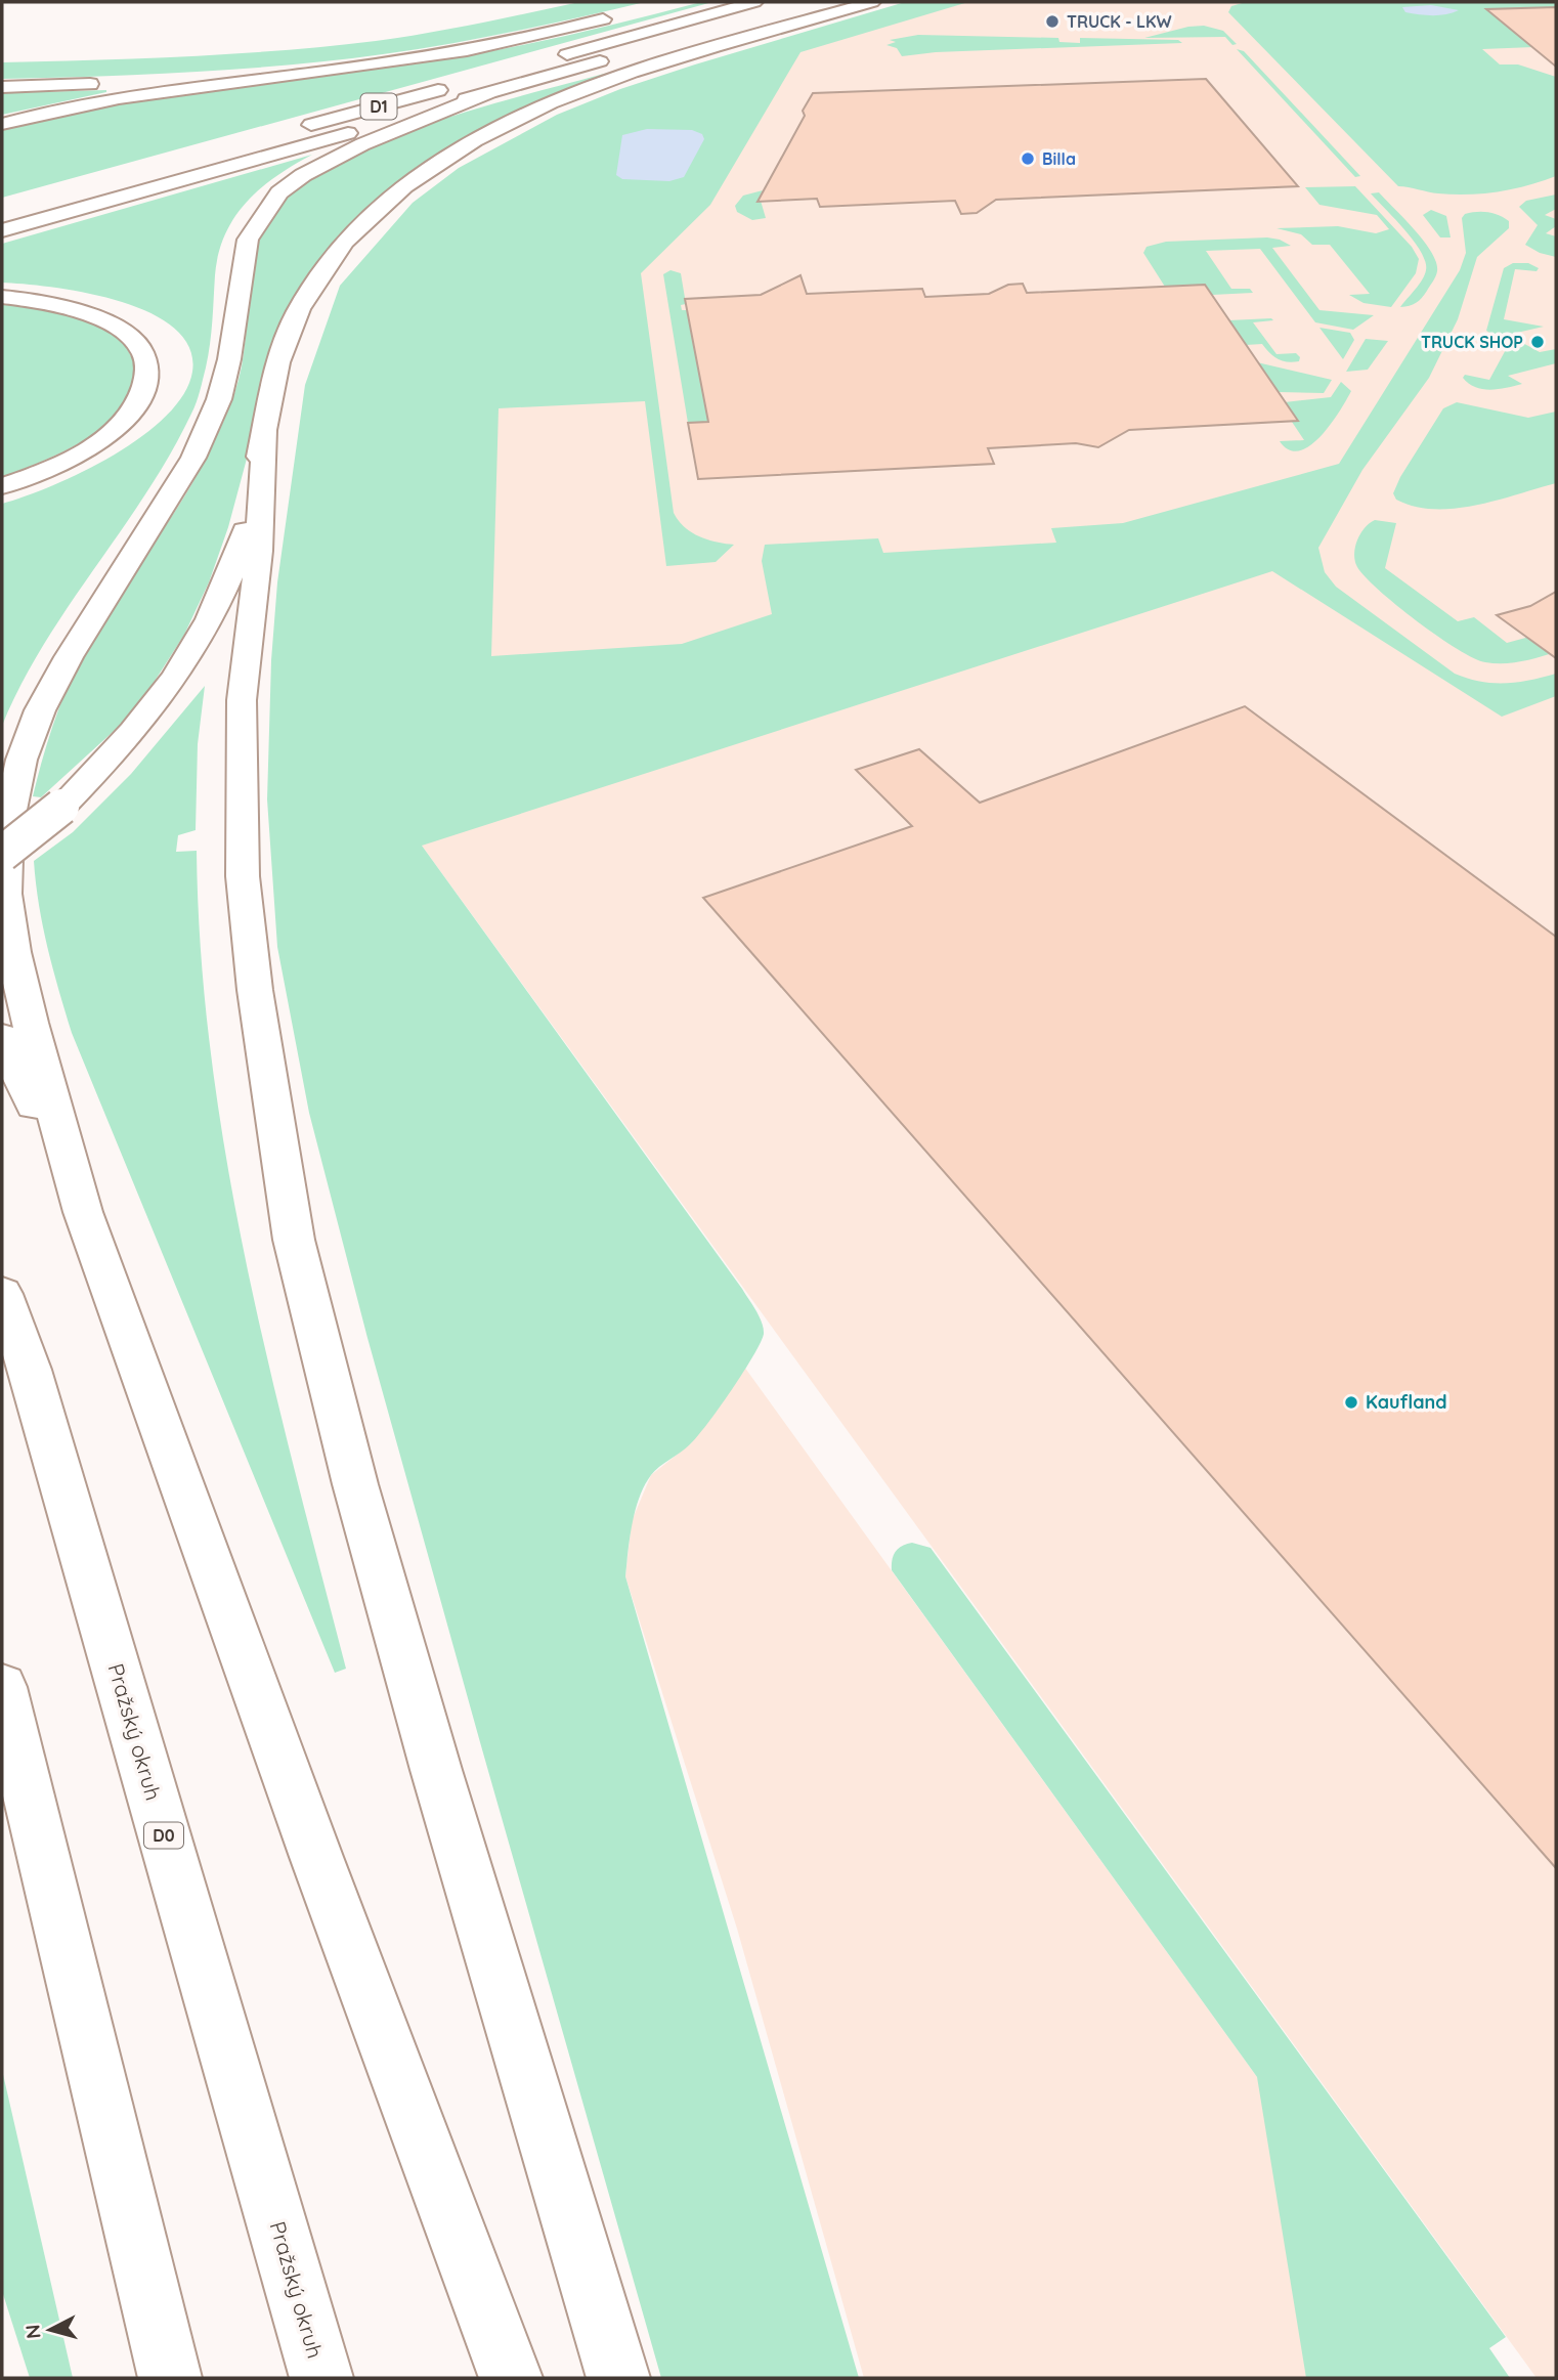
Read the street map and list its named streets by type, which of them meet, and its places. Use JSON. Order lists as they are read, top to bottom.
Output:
{
  "streets": {
    "highway": ["D1", "Pražský okruh", "D0"]
  },
  "places": [
    "TRUCK - LKW",
    "Billa",
    "TRUCK SHOP",
    "Kaufland"
  ],
  "north": "left"
}
